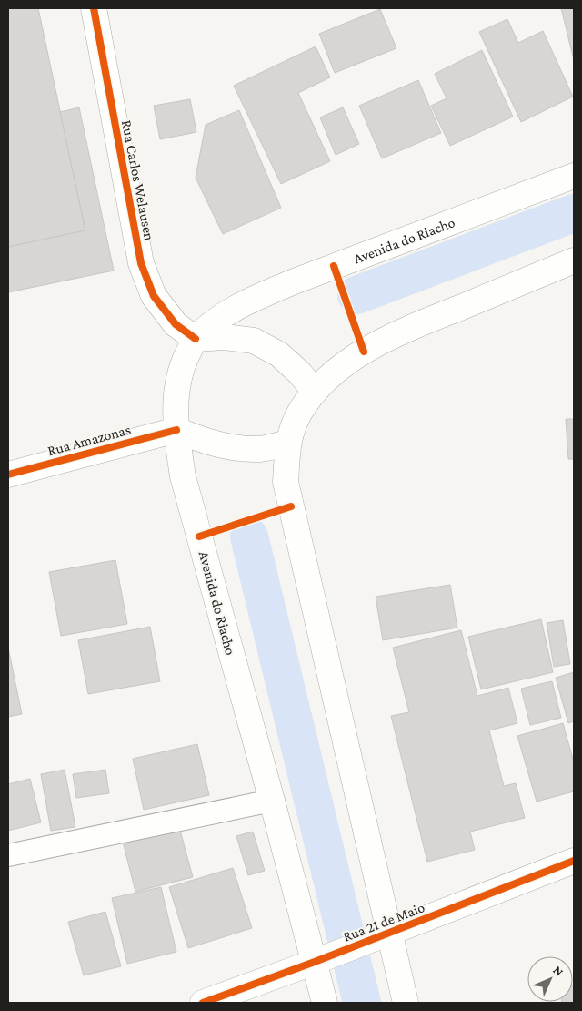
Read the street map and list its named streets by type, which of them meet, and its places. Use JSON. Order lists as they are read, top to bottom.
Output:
{
  "streets": {
    "main road": [
      "Rua Carlos Welausen",
      "Avenida do Riacho",
      "Rua Amazonas",
      "Rua 21 de Maio"
    ]
  },
  "crossings": [
    ["Rua Carlos Welausen", "Avenida do Riacho"],
    ["Rua Carlos Welausen", "Rua Amazonas"],
    ["Avenida do Riacho", "Rua Amazonas"],
    ["Avenida do Riacho", "Rua 21 de Maio"]
  ],
  "north": "top right"
}
